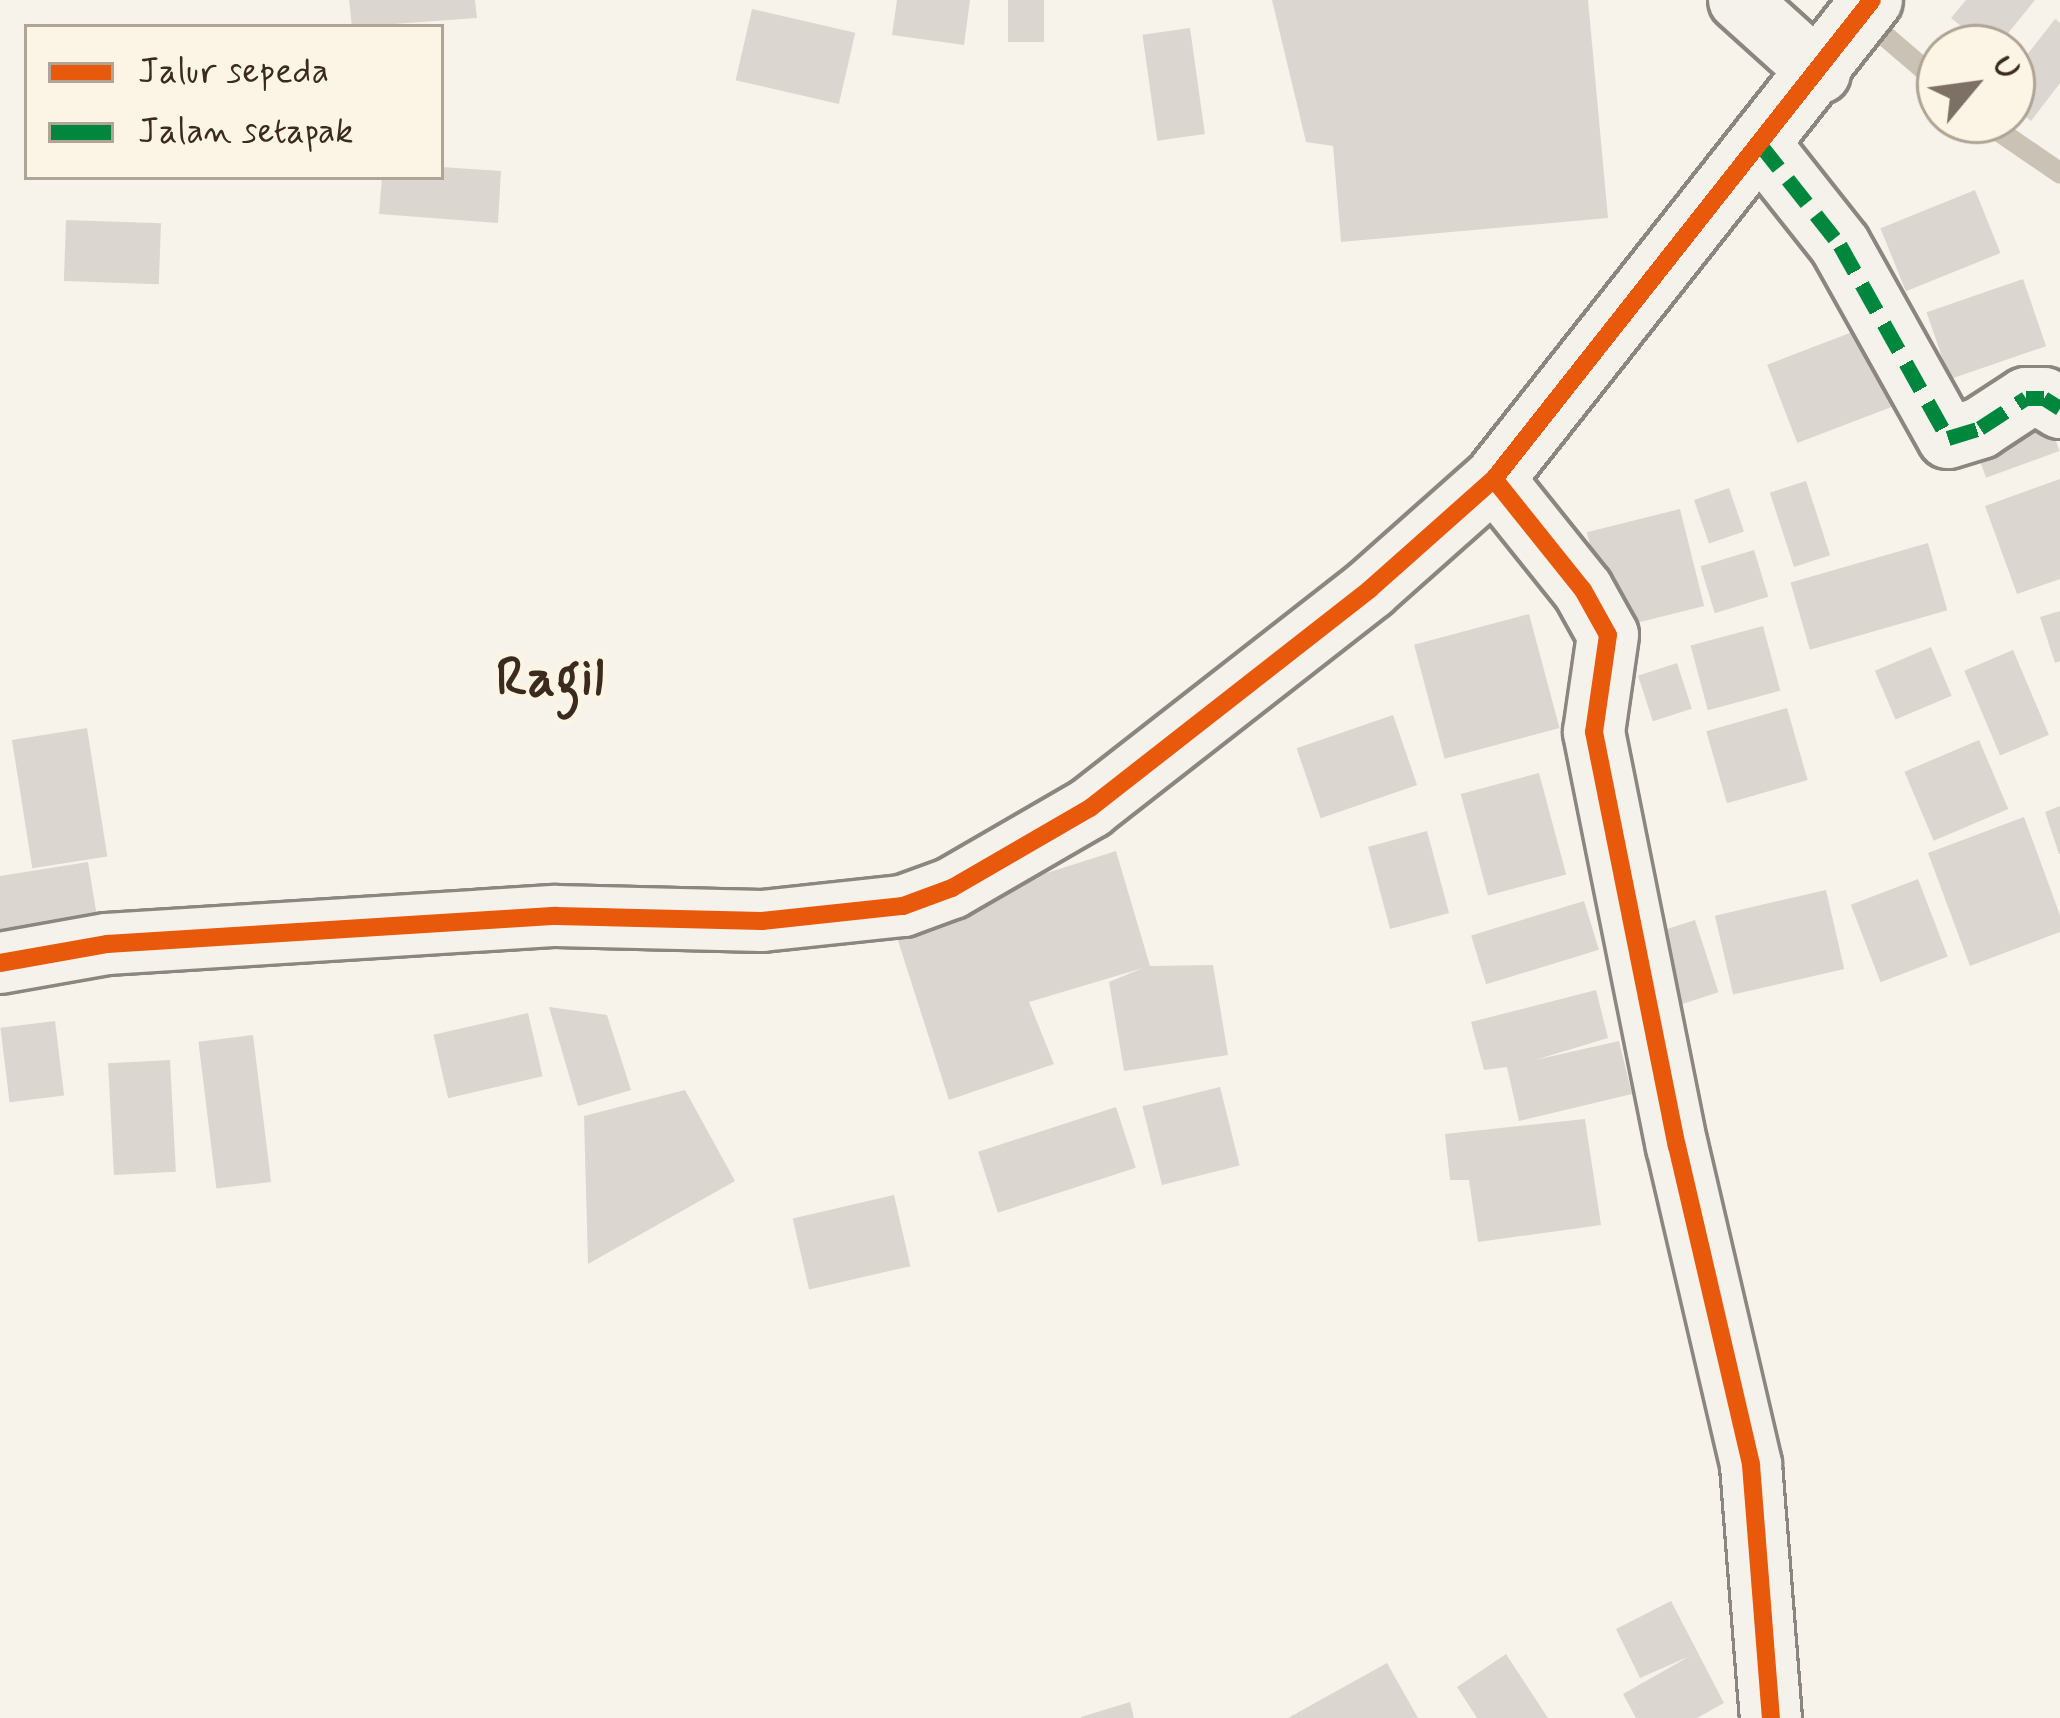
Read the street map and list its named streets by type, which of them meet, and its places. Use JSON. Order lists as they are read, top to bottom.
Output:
{
  "districts": ["Ragil"],
  "legend": ["Jalur sepeda", "Jalan setapak"],
  "north": "top right"
}
